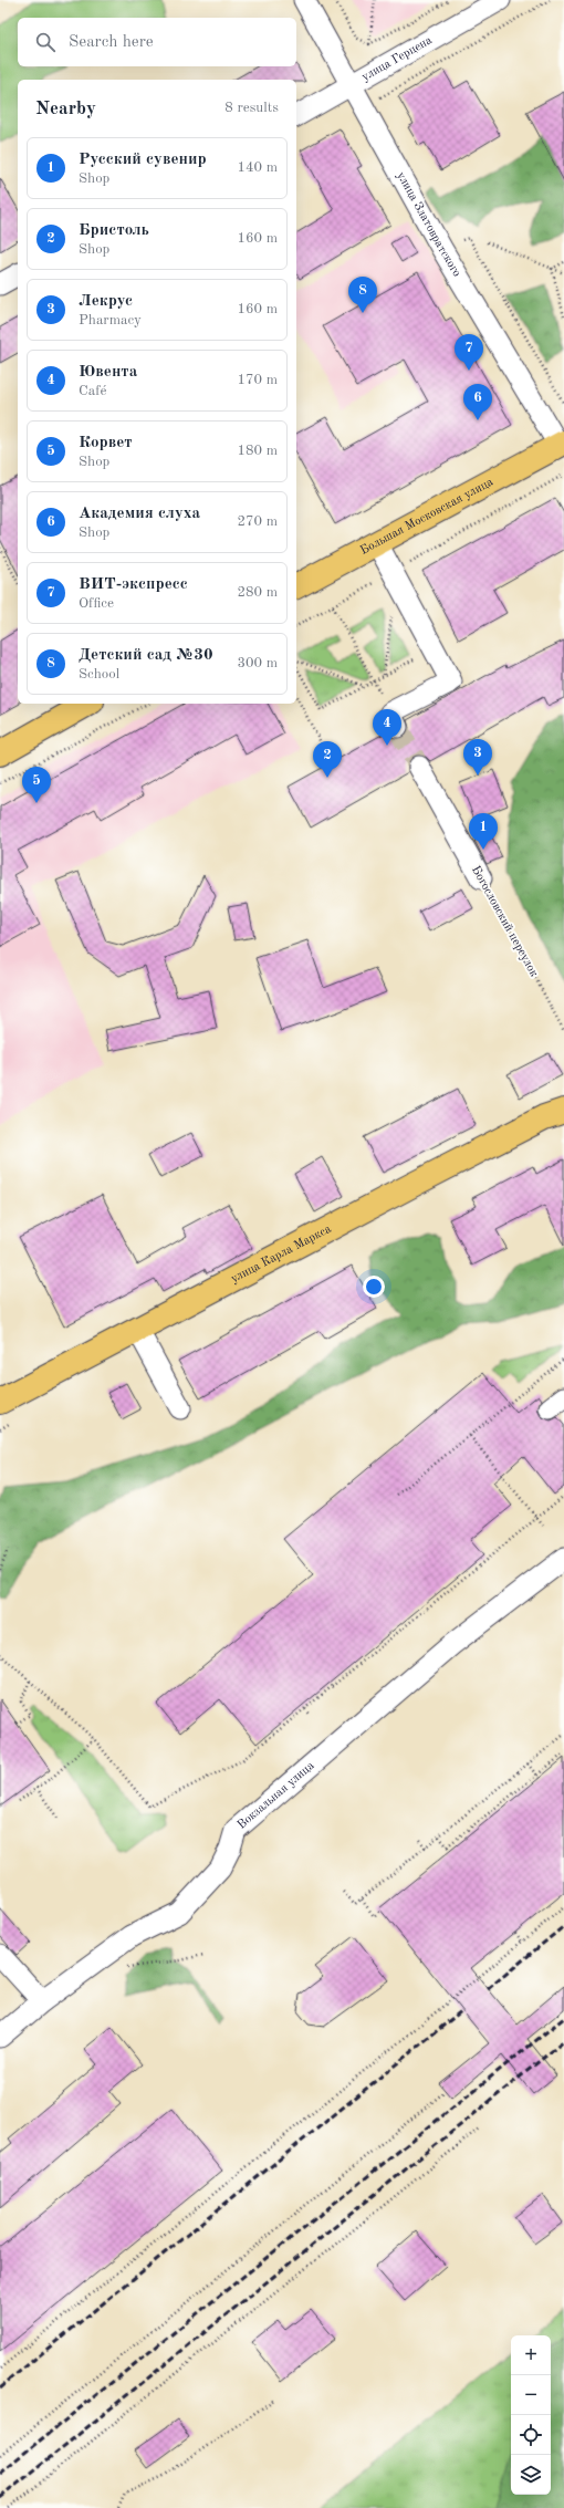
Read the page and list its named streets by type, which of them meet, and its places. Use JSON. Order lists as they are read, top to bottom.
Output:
{
  "streets": {
    "main road": ["Большая Московская улица", "улица Карла Маркса"],
    "street": [
      "улица Герцена",
      "улица Златовратского",
      "Богословский переулок",
      "Вокзальная улица"
    ]
  },
  "crossings": [
    ["улица Герцена", "улица Златовратского"],
    ["улица Златовратского", "Большая Московская улица"]
  ],
  "page": {
    "search": "Search here",
    "heading": ["Nearby", "8 results"],
    "list": [
      {
        "mark": "1",
        "name": "Русский сувенир",
        "note": "Shop",
        "value": "140 m"
      },
      {
        "mark": "2",
        "name": "Бристоль",
        "note": "Shop",
        "value": "160 m"
      },
      {
        "mark": "3",
        "name": "Лекрус",
        "note": "Pharmacy",
        "value": "160 m"
      },
      {
        "mark": "4",
        "name": "Ювента",
        "note": "Café",
        "value": "170 m"
      },
      {
        "mark": "5",
        "name": "Корвет",
        "note": "Shop",
        "value": "180 m"
      },
      {
        "mark": "6",
        "name": "Академия слуха",
        "note": "Shop",
        "value": "270 m"
      },
      {
        "mark": "7",
        "name": "ВИТ-экспресс",
        "note": "Office",
        "value": "280 m"
      },
      {
        "mark": "8",
        "name": "Детский сад №30",
        "note": "School",
        "value": "300 m"
      }
    ],
    "pins": [
      "8",
      "7",
      "6",
      "4",
      "3",
      "2",
      "5",
      "1"
    ],
    "map_buttons": ["+", "−"]
  }
}
